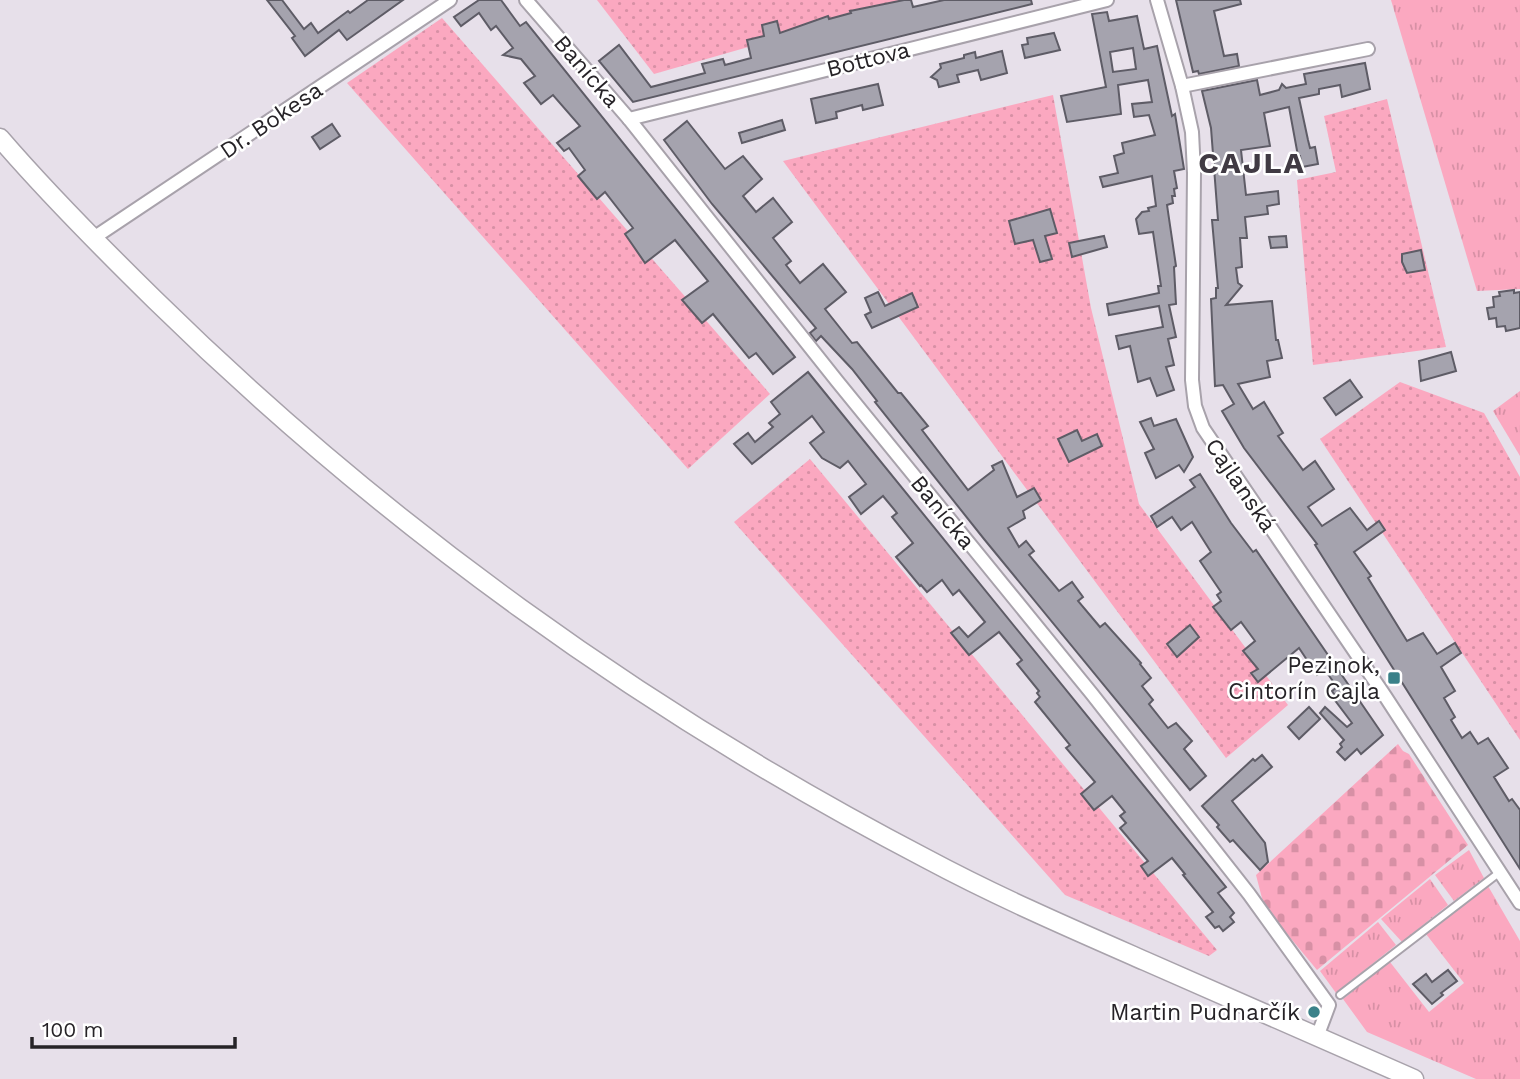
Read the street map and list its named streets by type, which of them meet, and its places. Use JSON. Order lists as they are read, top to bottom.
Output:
{
  "streets": {
    "street": [
      "Bottova",
      "Banícka",
      "Dr. Bokesa",
      "Cajlanská"
    ]
  },
  "crossings": [
    ["Bottova", "Banícka"]
  ],
  "districts": ["CAJLA"],
  "places": {
    "transit": ["Pezinok, Cintorín Cajla"],
    "other": ["Martin Pudnarčík"]
  },
  "scale_bar": "100 m"
}
